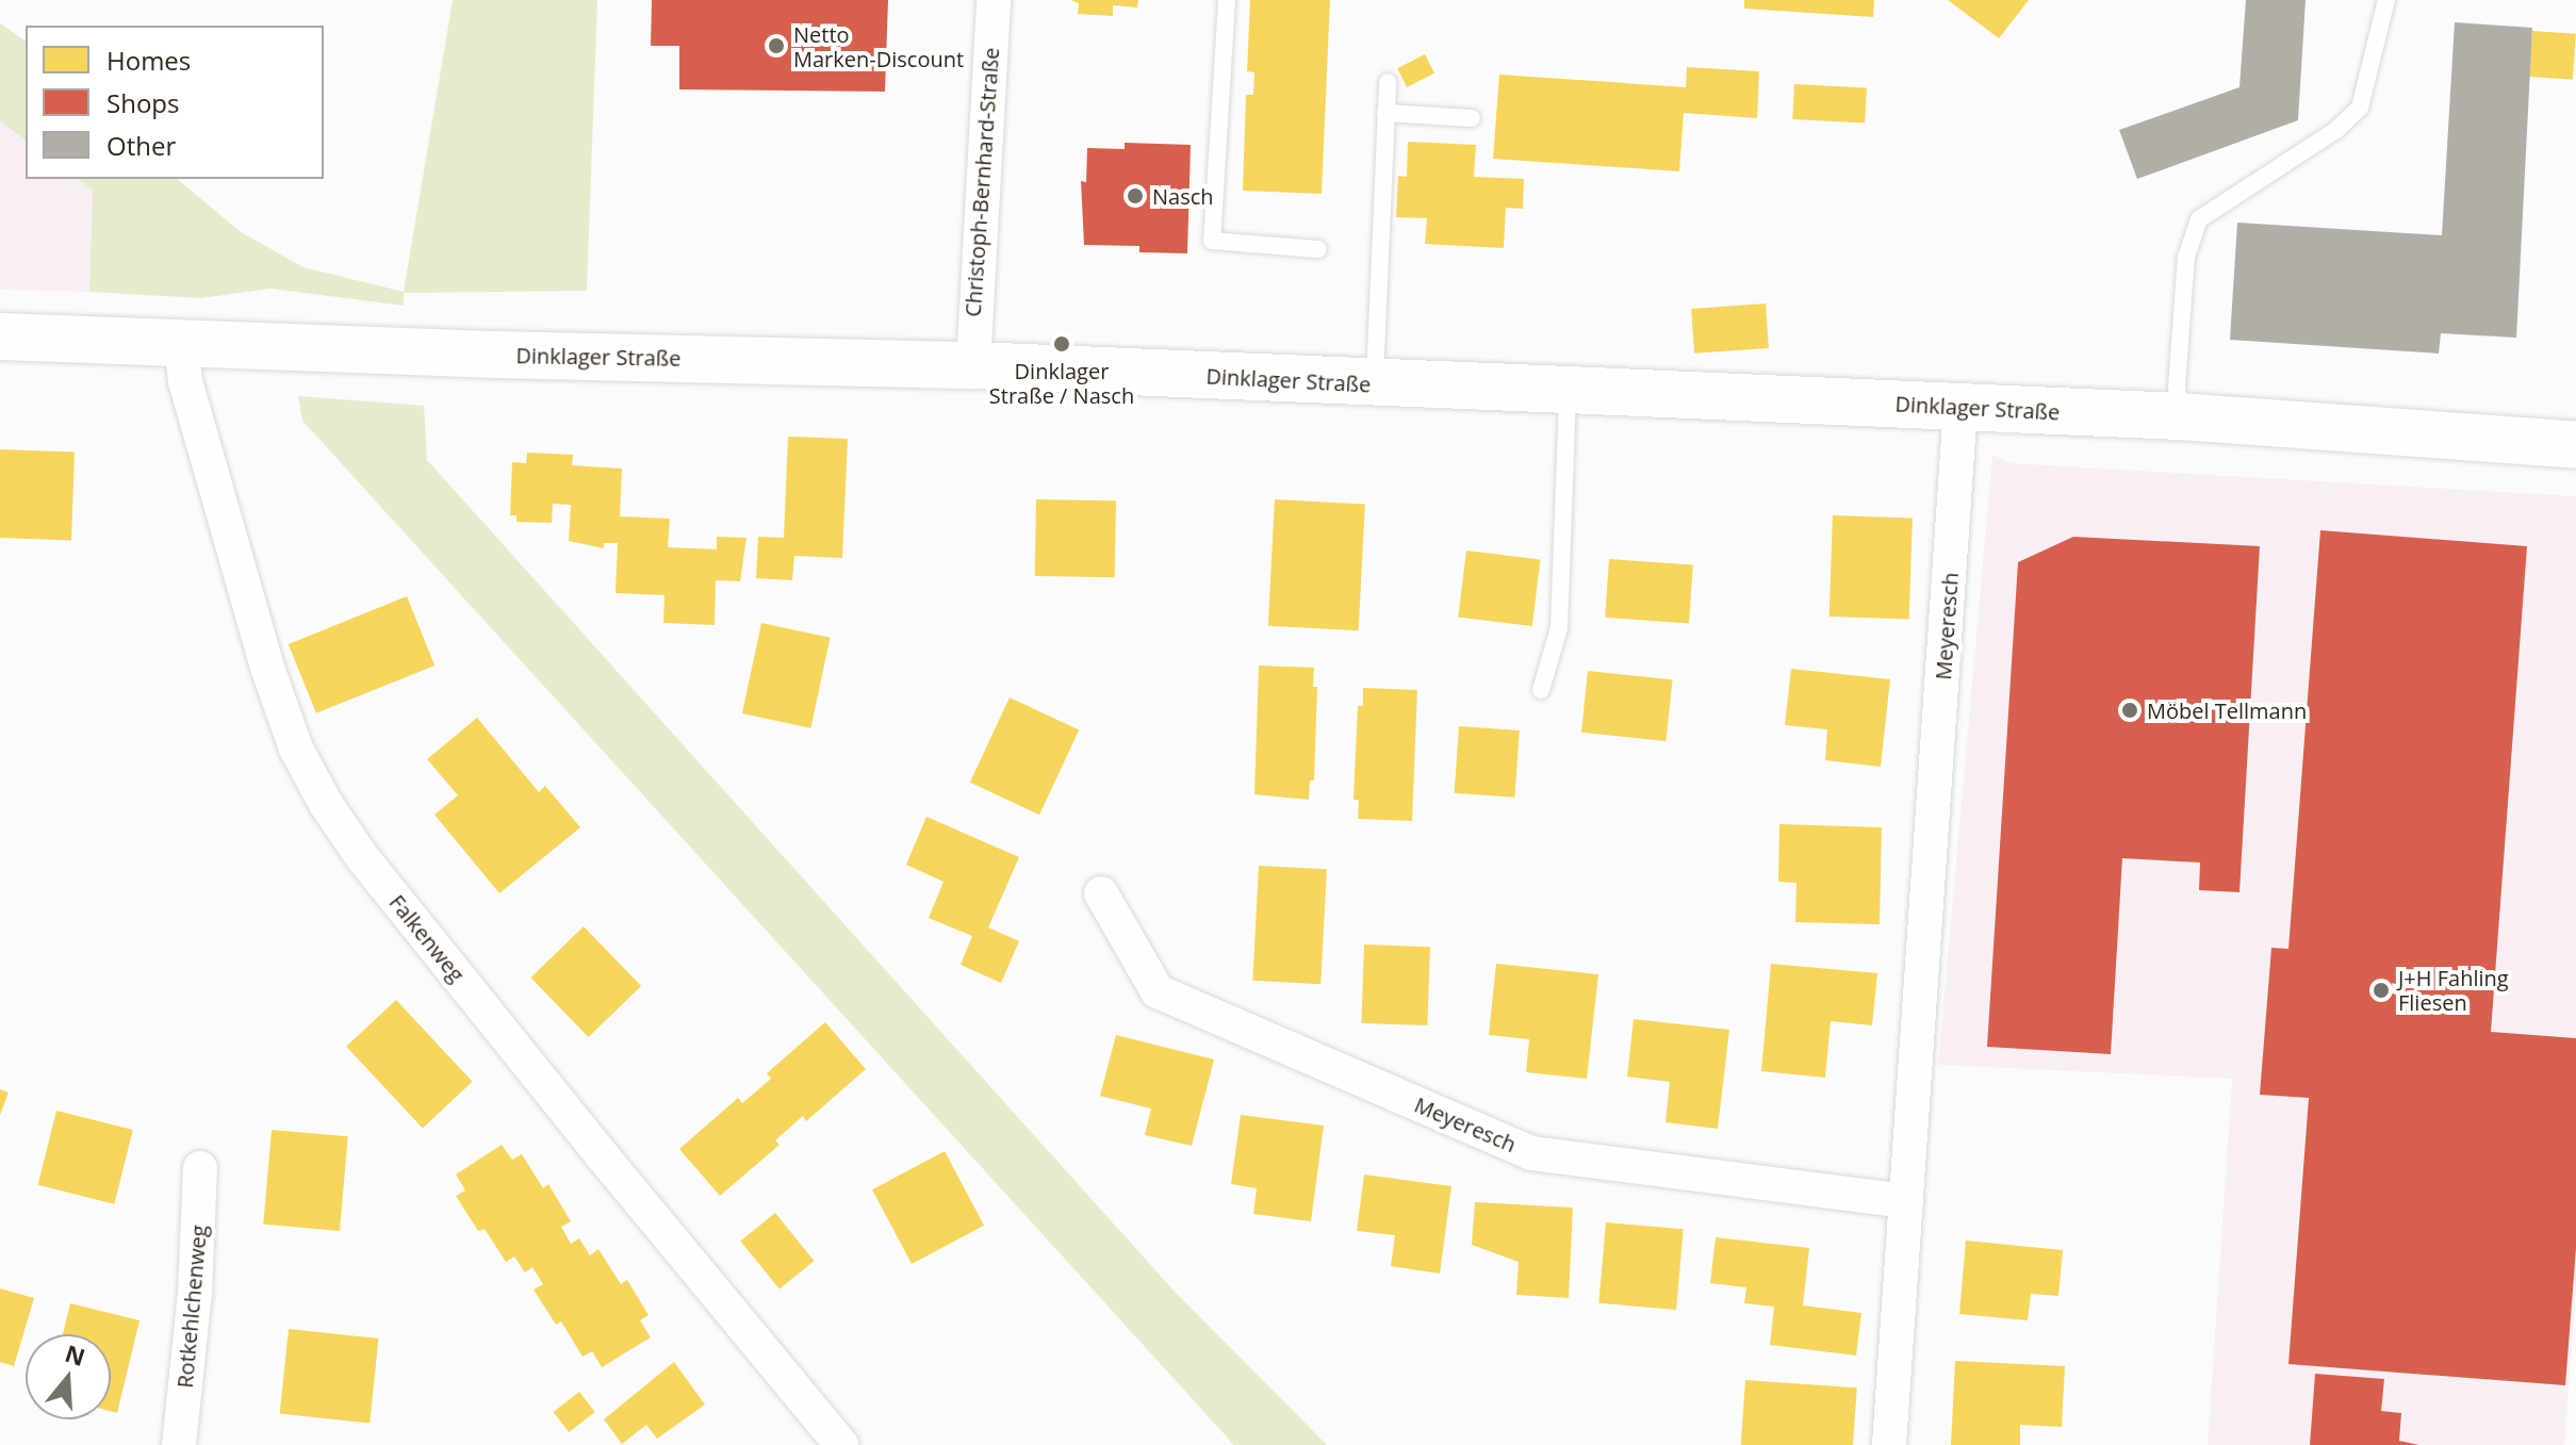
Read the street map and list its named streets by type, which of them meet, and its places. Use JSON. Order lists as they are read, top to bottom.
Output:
{
  "streets": {
    "main road": ["Dinklager Straße"],
    "street": [
      "Christoph-Bernhard-Straße",
      "Meyeresch",
      "Falkenweg",
      "Rotkehlchenweg"
    ]
  },
  "crossings": [
    ["Christoph-Bernhard-Straße", "Dinklager Straße"],
    ["Dinklager Straße", "Meyeresch"],
    ["Dinklager Straße", "Falkenweg"]
  ],
  "places": [
    "Netto Marken-Discount",
    "Nasch",
    "Dinklager Straße / Nasch",
    "Möbel Tellmann",
    "J+H Fahling Fliesen"
  ],
  "legend": ["Homes", "Shops", "Other"],
  "north": "top"
}
